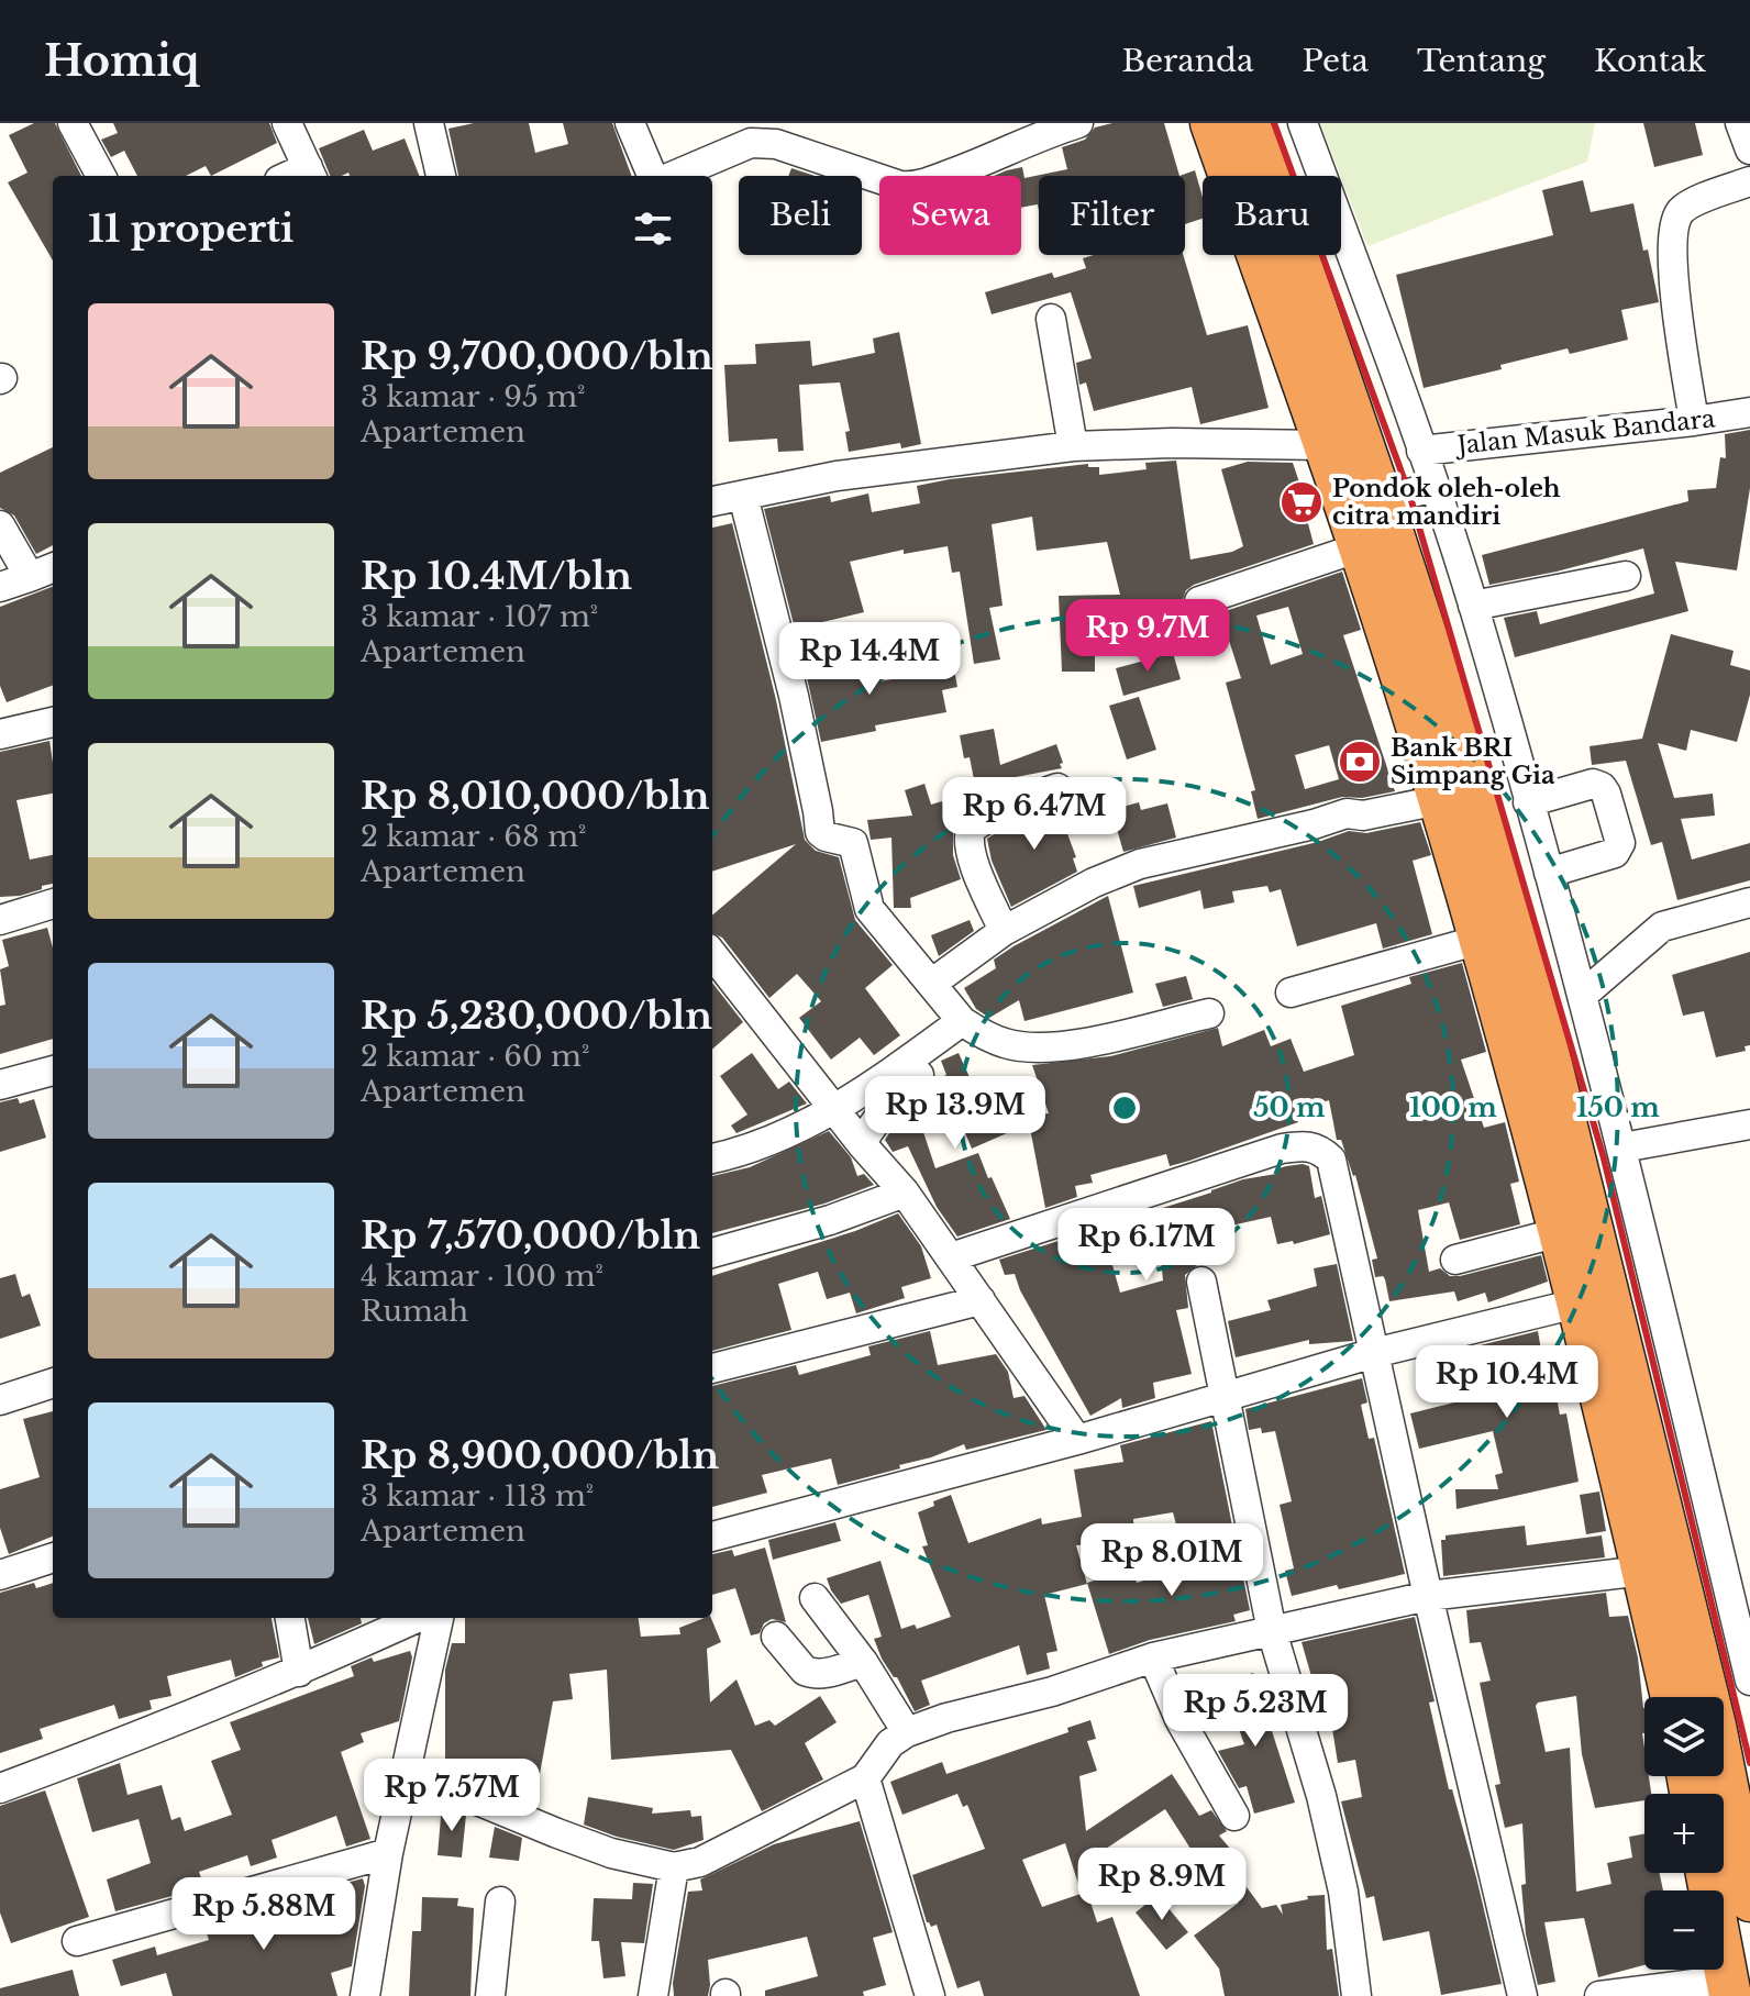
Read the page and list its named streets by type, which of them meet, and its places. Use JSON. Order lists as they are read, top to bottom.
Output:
{
  "streets": {
    "street": ["Jalan Masuk Bandara"]
  },
  "places": {
    "supermarket": ["Pondok oleh-oleh citra mandiri"],
    "bank": ["Bank BRI Simpang Gia"]
  },
  "page": {
    "header": "Homiq",
    "nav": [
      "Beranda",
      "Peta",
      "Tentang",
      "Kontak"
    ],
    "chip": [
      "Beli",
      "Sewa",
      "Filter",
      "Baru"
    ],
    "heading": "11 properti",
    "list": [
      {
        "name": "Rp 9,700,000/bln",
        "note": "3 kamar · 95 m² · Apartemen"
      },
      {
        "name": "Rp 10.4M/bln",
        "note": "3 kamar · 107 m² · Apartemen"
      },
      {
        "name": "Rp 8,010,000/bln",
        "note": "2 kamar · 68 m² · Apartemen"
      },
      {
        "name": "Rp 5,230,000/bln",
        "note": "2 kamar · 60 m² · Apartemen"
      },
      {
        "name": "Rp 7,570,000/bln",
        "note": "4 kamar · 100 m² · Rumah"
      },
      {
        "name": "Rp 8,900,000/bln",
        "note": "3 kamar · 113 m² · Apartemen"
      }
    ],
    "price": [
      "Rp 9.7M",
      "Rp 14.4M",
      "Rp 6.47M",
      "Rp 13.9M",
      "Rp 6.17M",
      "Rp 10.4M",
      "Rp 8.01M",
      "Rp 5.23M",
      "Rp 7.57M",
      "Rp 8.9M",
      "Rp 5.88M"
    ],
    "map_buttons": ["+", "−"]
  },
  "rings": ["50 m", "100 m", "150 m"]
}
